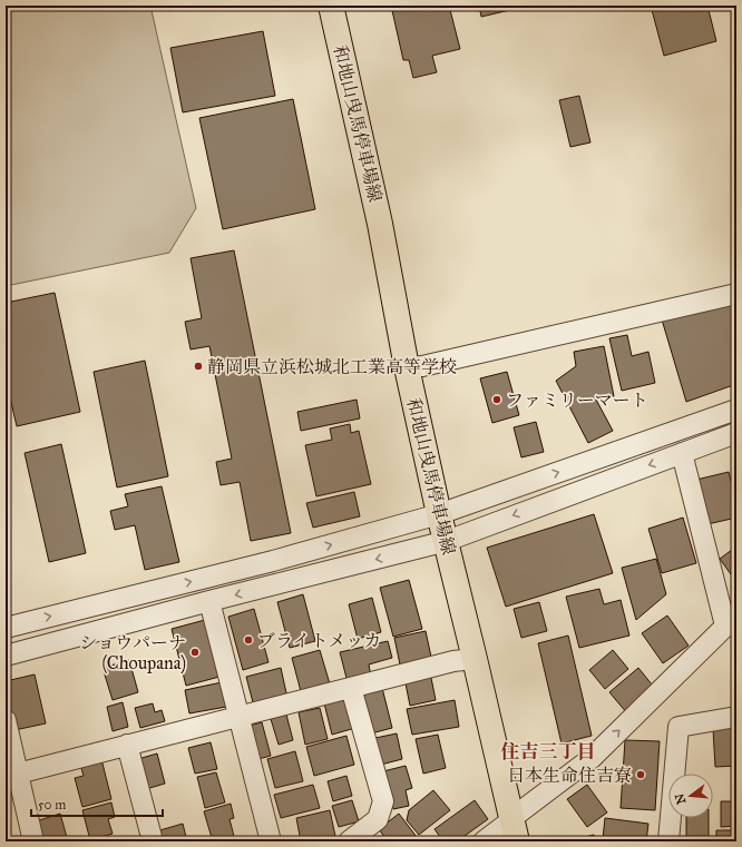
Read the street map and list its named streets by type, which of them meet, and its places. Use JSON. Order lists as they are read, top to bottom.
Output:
{
  "streets": {
    "main road": ["和地山曳馬停車場線"]
  },
  "districts": ["住吉三丁目"],
  "places": [
    "静岡県立浜松城北工業高等学校",
    "ファミリーマート",
    "ブライトメッカ",
    "ショウパーナ (Choupana)",
    "日本生命住吉寮"
  ],
  "scale_bar": "50 m",
  "north": "left"
}
